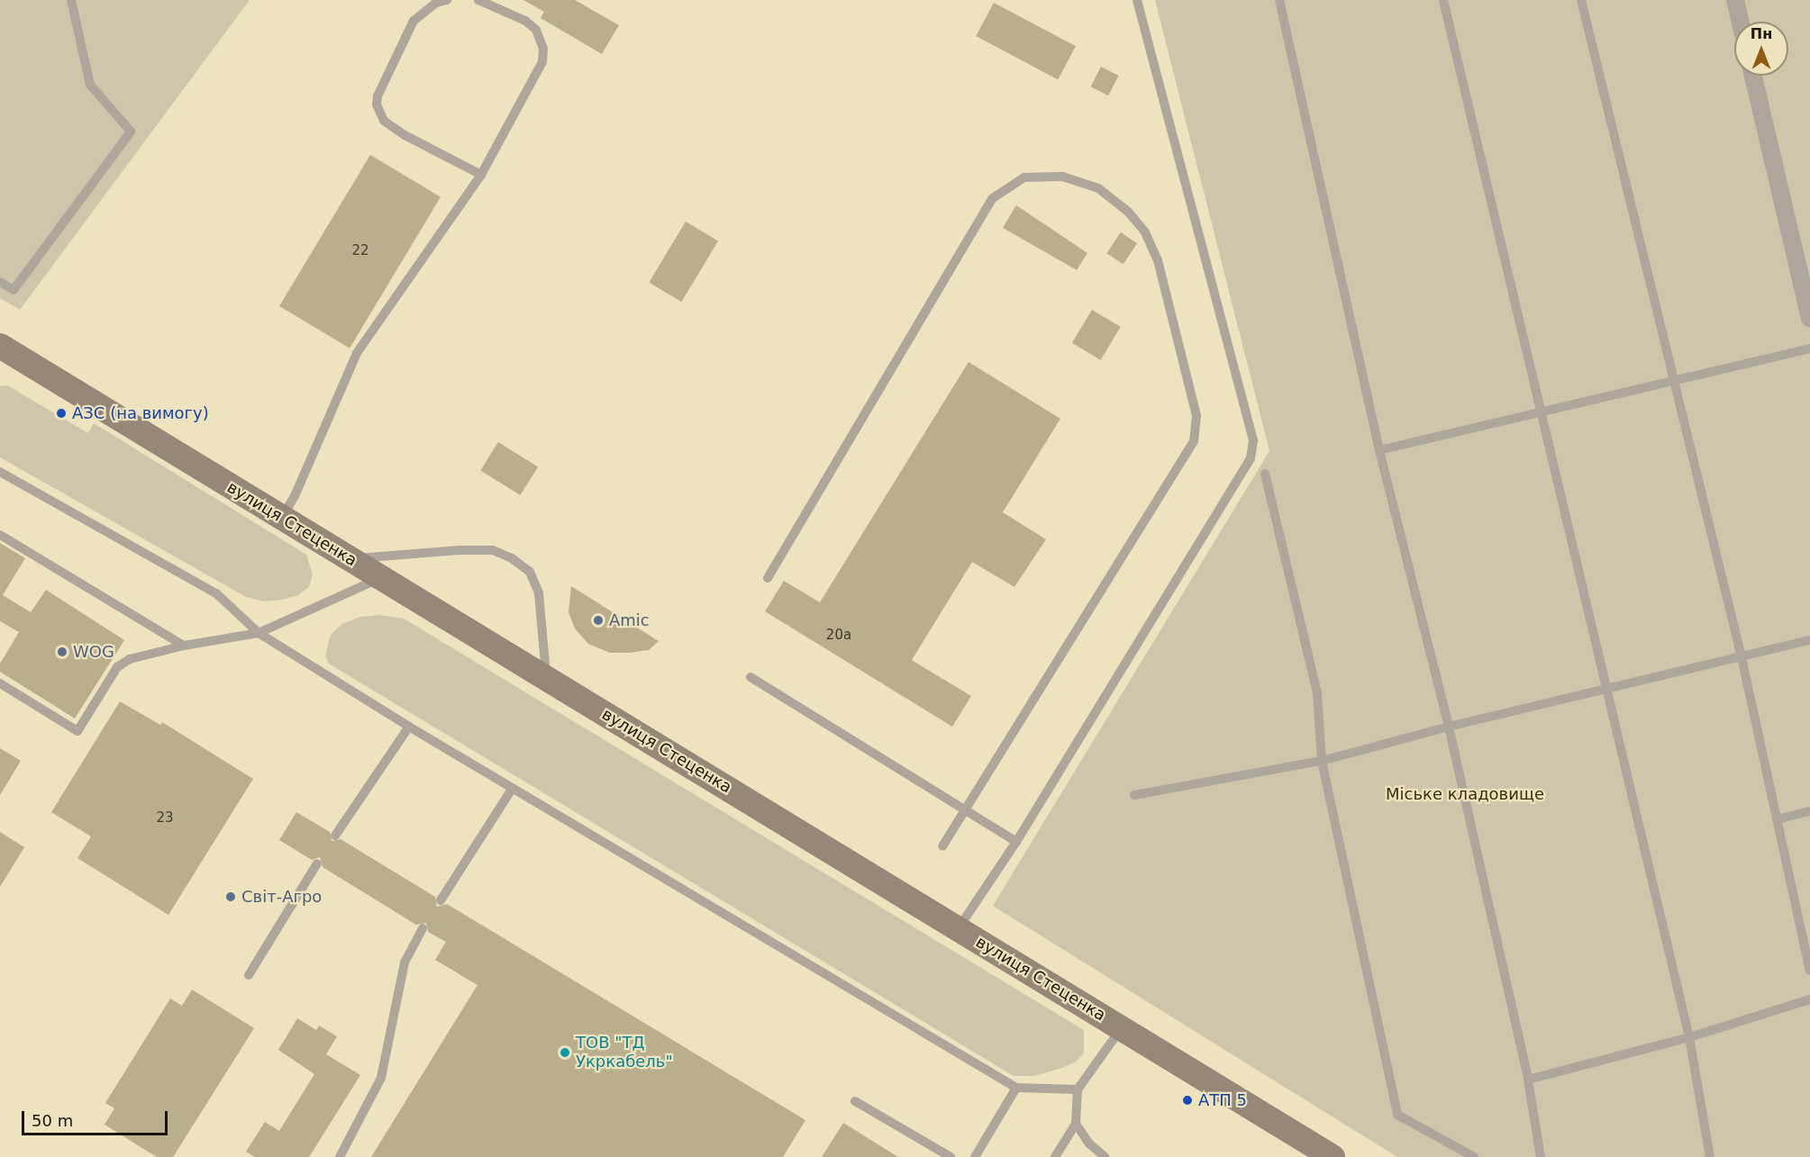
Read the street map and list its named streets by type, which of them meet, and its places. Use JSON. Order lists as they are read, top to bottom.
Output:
{
  "streets": {
    "main road": ["вулиця Стеценка"]
  },
  "parks": ["Міське кладовище"],
  "places": [
    "АЗС (на вимогу)",
    "Amic",
    "WOG",
    "Світ-Агро",
    "ТОВ \"ТД Укркабель\"",
    "АТП 5"
  ],
  "house_numbers": ["22", "20а", "23"],
  "scale_bar": "50 m",
  "north": "top"
}
